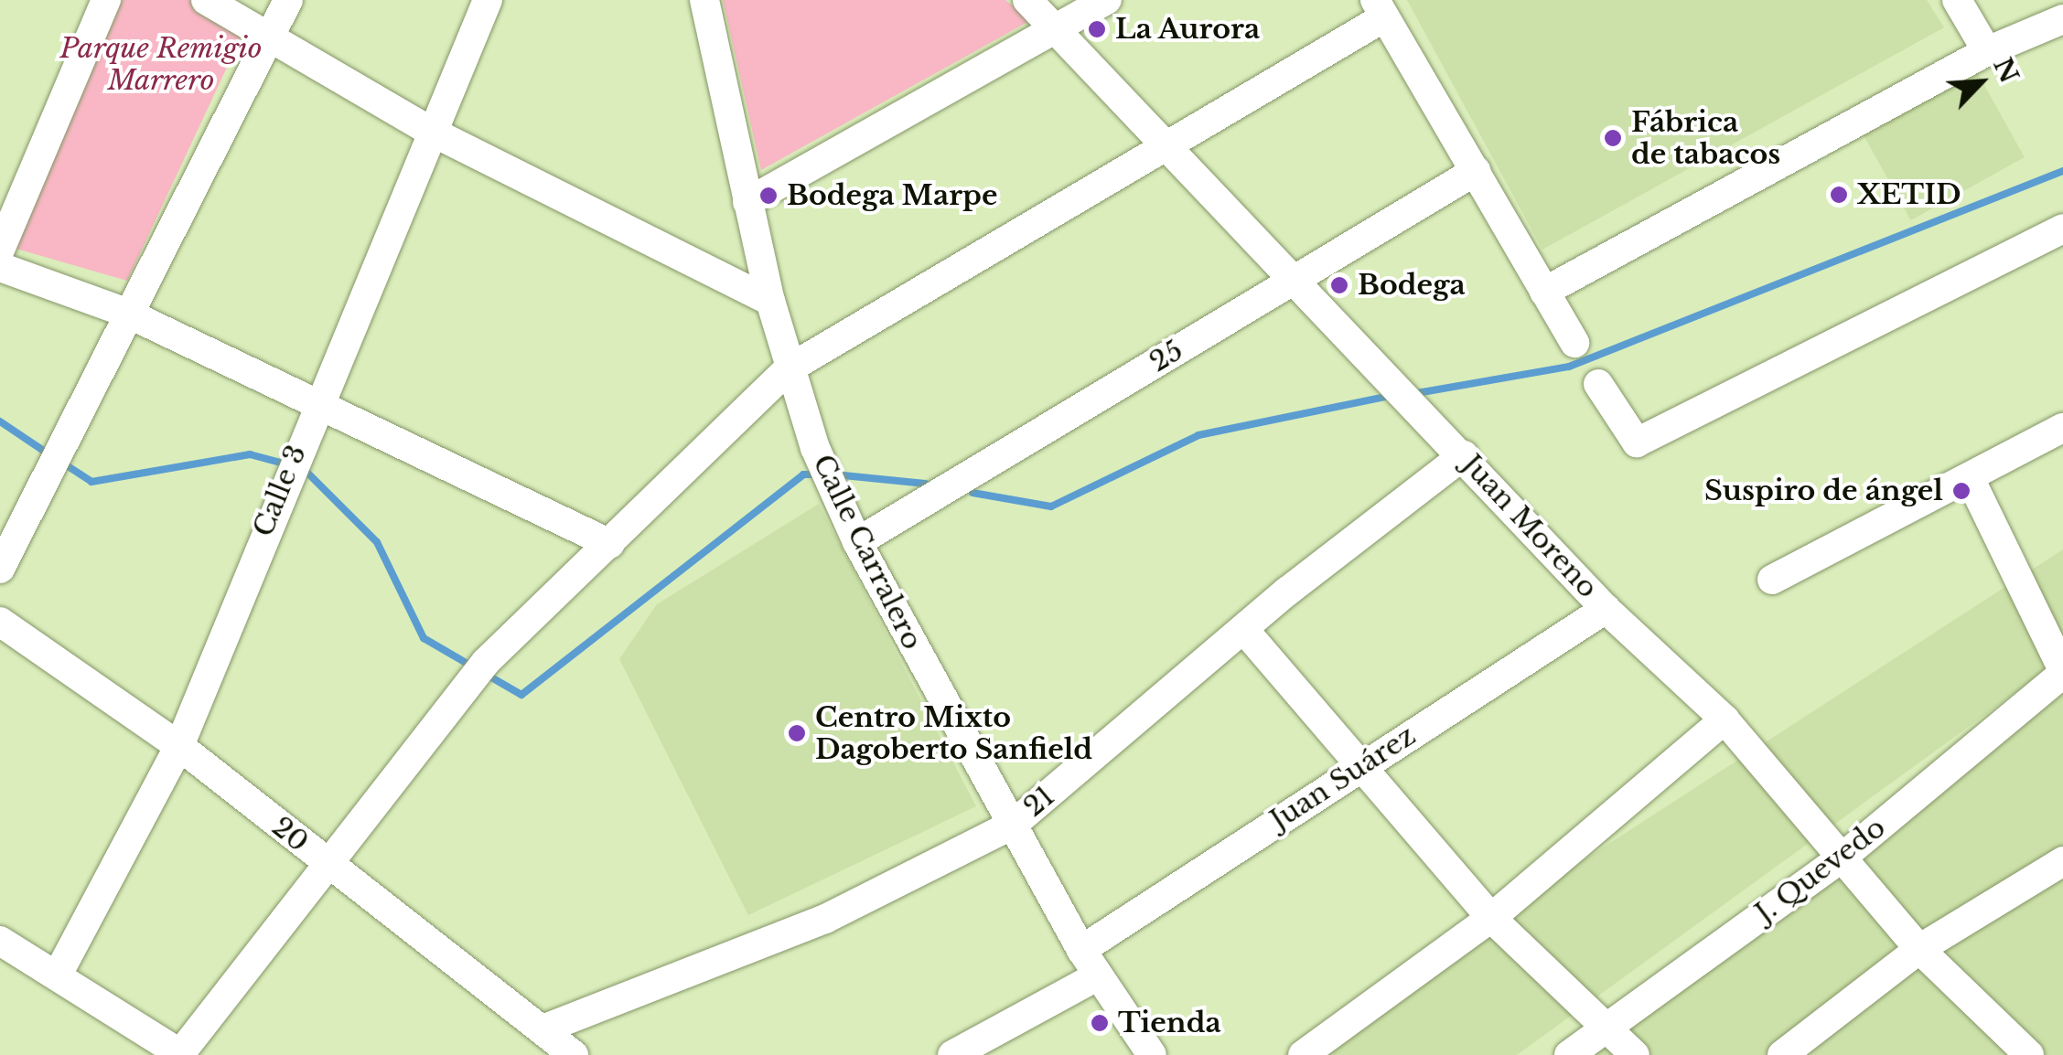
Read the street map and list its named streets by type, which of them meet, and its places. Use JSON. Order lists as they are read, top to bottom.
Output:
{
  "streets": {
    "street": [
      "25",
      "Calle 3",
      "Juan Moreno",
      "Calle Carralero",
      "Juan Suárez",
      "21",
      "20",
      "J. Quevedo"
    ]
  },
  "crossings": [
    ["25", "Juan Moreno"],
    ["25", "Calle Carralero"],
    ["Calle 3", "20"],
    ["Juan Moreno", "Juan Suárez"],
    ["Juan Moreno", "21"],
    ["Juan Moreno", "J. Quevedo"],
    ["Calle Carralero", "Juan Suárez"],
    ["Calle Carralero", "21"],
    ["21", "20"]
  ],
  "parks": ["Parque Remigio Marrero"],
  "places": [
    "La Aurora",
    "Fábrica de tabacos",
    "XETID",
    "Bodega Marpe",
    "Bodega",
    "Suspiro de ángel",
    "Centro Mixto Dagoberto Sanfield",
    "Tienda"
  ],
  "north": "top right"
}
